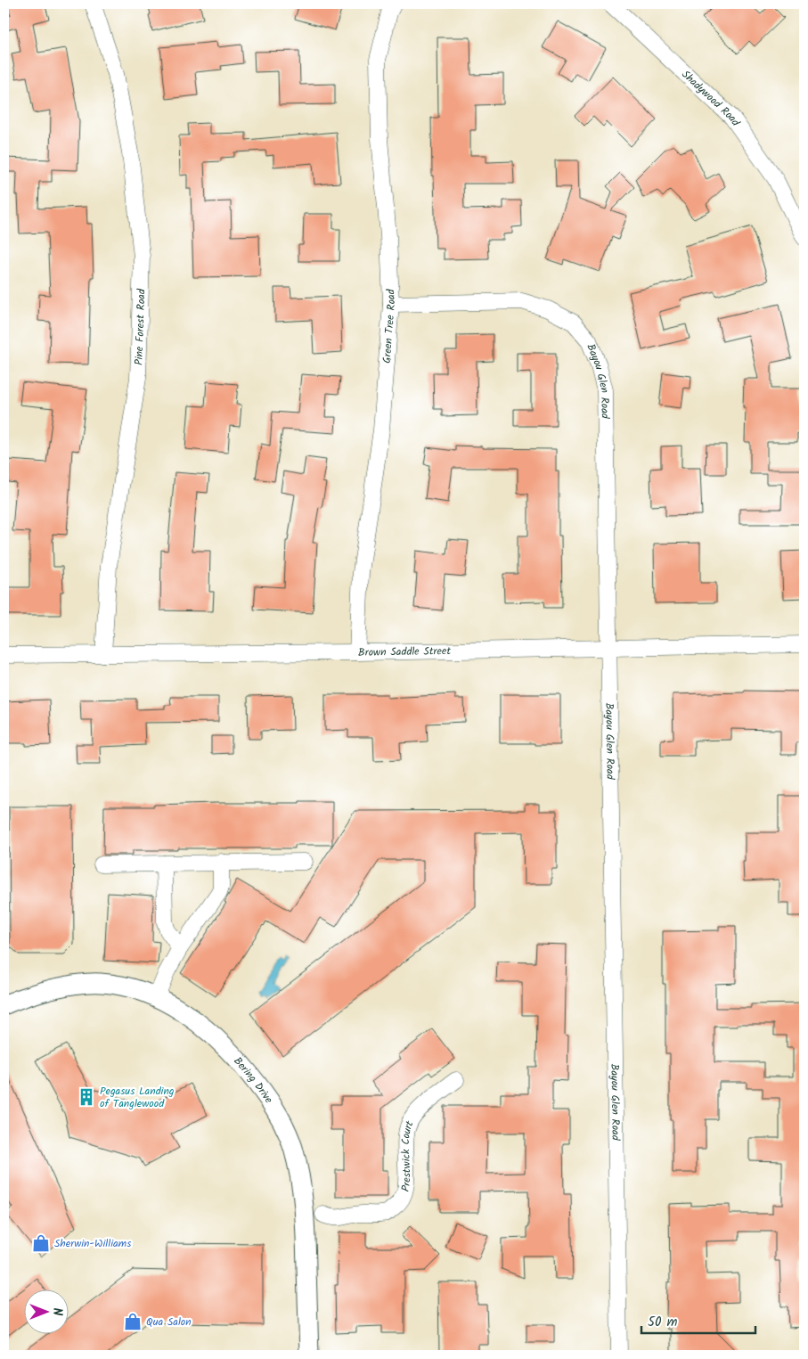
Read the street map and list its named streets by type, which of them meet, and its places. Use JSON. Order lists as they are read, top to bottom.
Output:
{
  "streets": {
    "street": [
      "Shadywood Road",
      "Pine Forest Road",
      "Green Tree Road",
      "Bayou Glen Road",
      "Brown Saddle Street",
      "Bering Drive",
      "Prestwick Court"
    ]
  },
  "crossings": [
    ["Pine Forest Road", "Brown Saddle Street"],
    ["Green Tree Road", "Bayou Glen Road"],
    ["Green Tree Road", "Brown Saddle Street"],
    ["Bayou Glen Road", "Brown Saddle Street"],
    ["Bering Drive", "Prestwick Court"]
  ],
  "places": {
    "building": ["Pegasus Landing of Tanglewood"],
    "shop": ["Sherwin-Williams", "Qua Salon"]
  },
  "scale_bar": "50 m",
  "north": "right"
}
